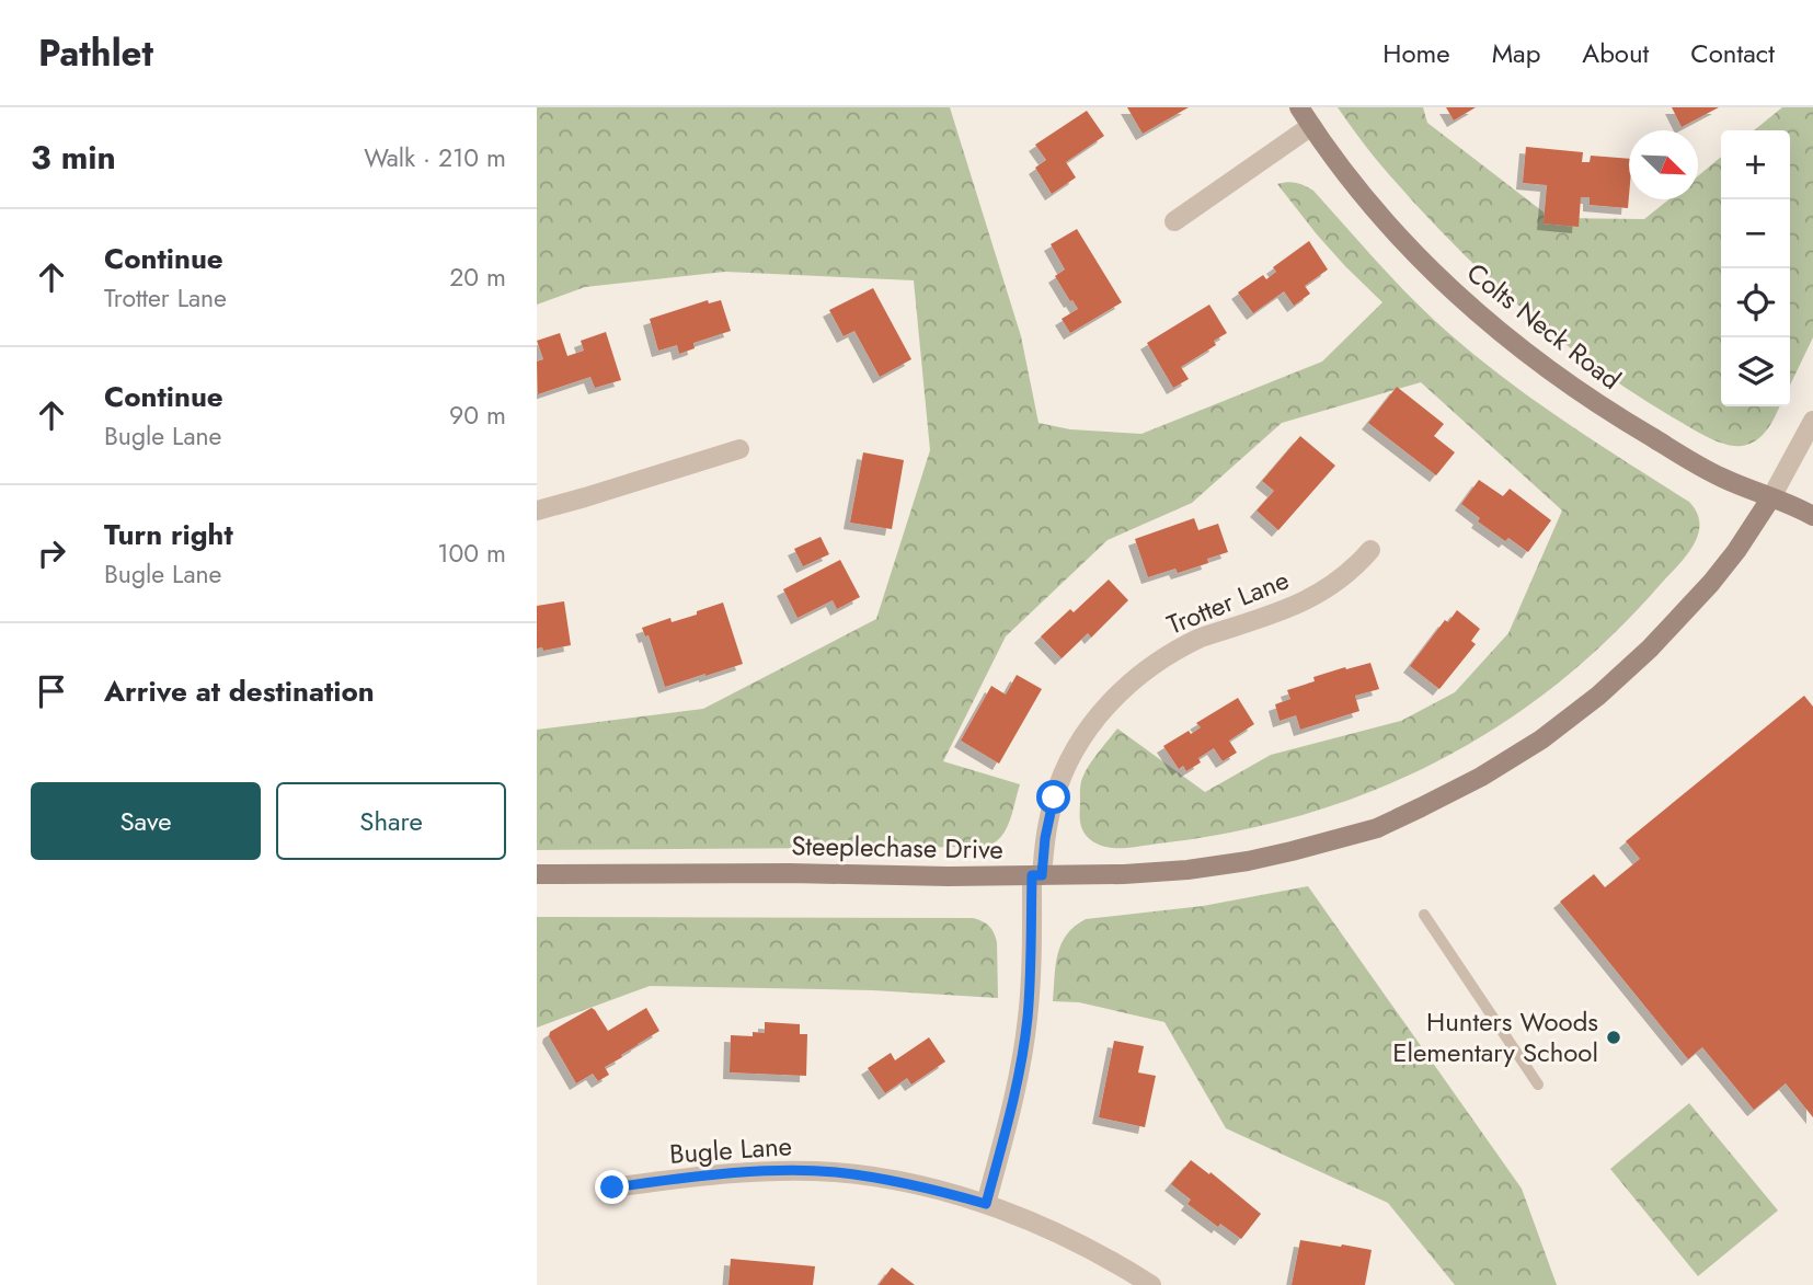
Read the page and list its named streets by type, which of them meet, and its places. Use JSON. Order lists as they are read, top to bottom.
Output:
{
  "streets": {
    "street": [
      "Colts Neck Road",
      "Trotter Lane",
      "Steeplechase Drive",
      "Bugle Lane"
    ]
  },
  "crossings": [
    ["Colts Neck Road", "Steeplechase Drive"],
    ["Trotter Lane", "Steeplechase Drive"]
  ],
  "places": ["Hunters Woods Elementary School"],
  "north": "bottom right",
  "page": {
    "header": "Pathlet",
    "nav": [
      "Home",
      "Map",
      "About",
      "Contact"
    ],
    "heading": ["3 min", "Walk · 210 m"],
    "map_buttons": ["+", "−"],
    "list": [
      ["Continue", "Trotter Lane", "20 m"],
      ["Continue", "Bugle Lane", "90 m"],
      ["Turn right", "Bugle Lane", "100 m"],
      "Arrive at destination"
    ],
    "buttons": ["Save", "Share"]
  }
}
